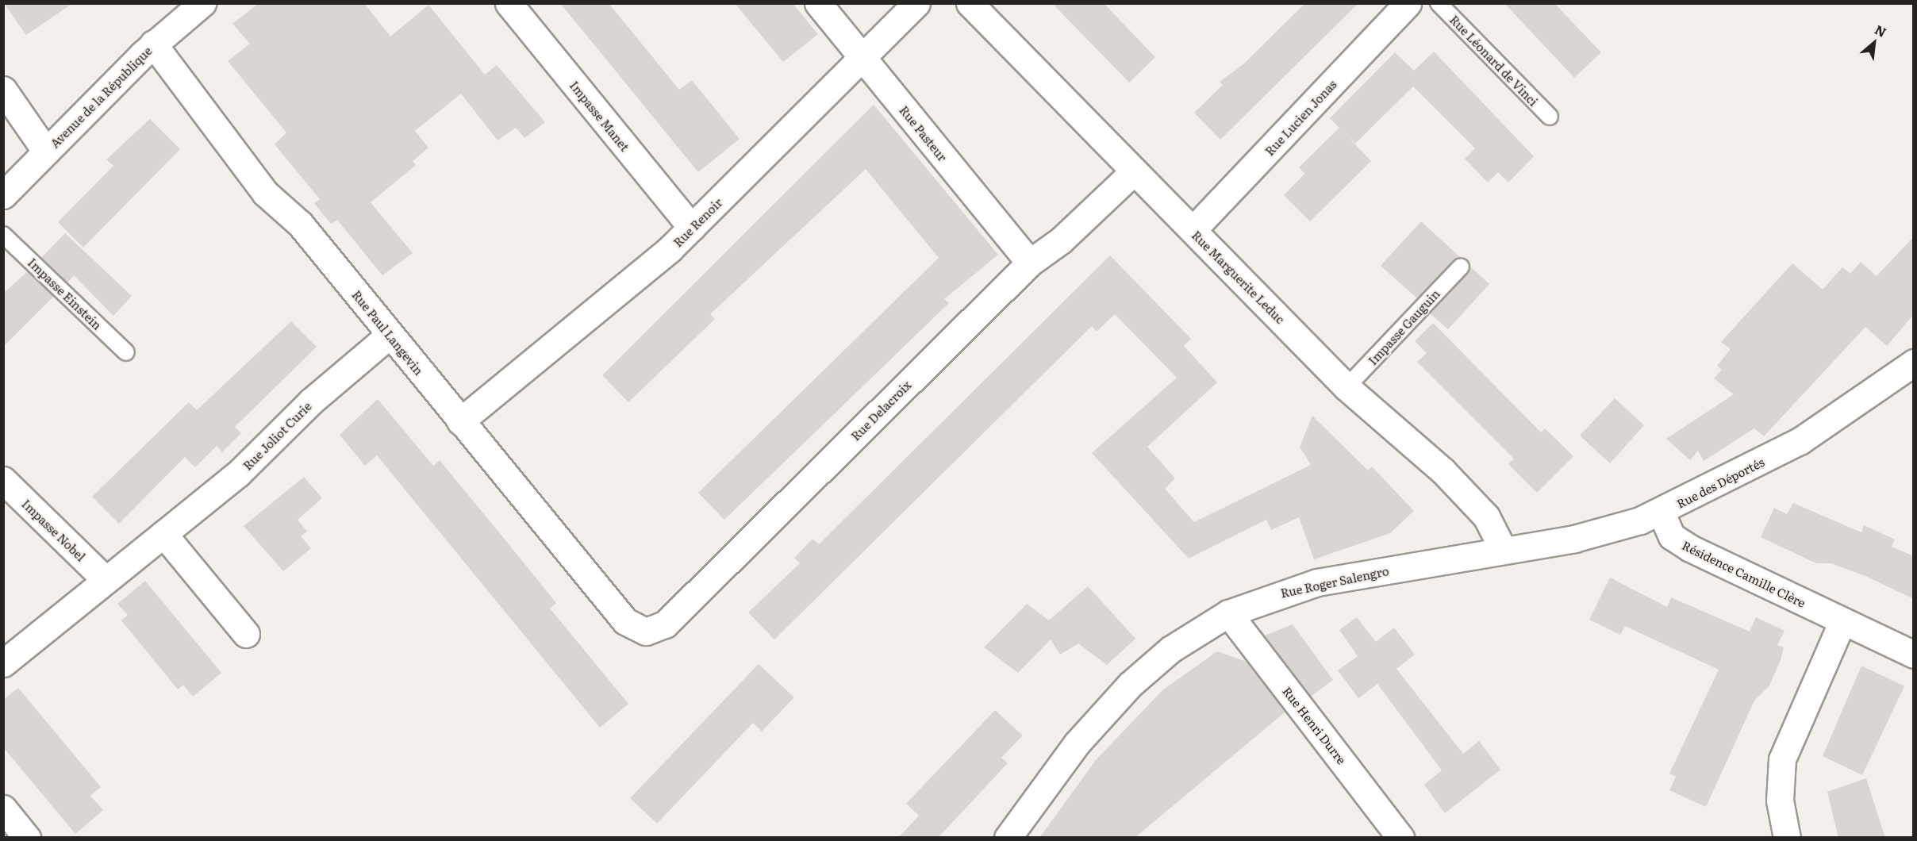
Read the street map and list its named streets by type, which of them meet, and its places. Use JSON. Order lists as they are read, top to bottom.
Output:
{
  "streets": {
    "street": [
      "Avenue de la République",
      "Impasse Manet",
      "Rue Lucien Jonas",
      "Rue Pasteur",
      "Rue Renoir",
      "Rue Marguerite Leduc",
      "Rue Paul Langevin",
      "Rue Delacroix",
      "Rue Joliot Curie",
      "Rue des Déportés",
      "Impasse Nobel",
      "Résidence Camille Clère",
      "Rue Roger Salengro",
      "Rue Henri Durre"
    ],
    "lane": ["Rue Léonard de Vinci", "Impasse Einstein", "Impasse Gauguin"]
  },
  "crossings": [
    ["Avenue de la République", "Rue Paul Langevin"],
    ["Impasse Manet", "Rue Renoir"],
    ["Rue Lucien Jonas", "Rue Marguerite Leduc"],
    ["Rue Pasteur", "Rue Renoir"],
    ["Rue Pasteur", "Rue Delacroix"],
    ["Rue Renoir", "Rue Paul Langevin"],
    ["Rue Marguerite Leduc", "Impasse Gauguin"],
    ["Rue Marguerite Leduc", "Rue Delacroix"],
    ["Rue Marguerite Leduc", "Rue des Déportés"],
    ["Rue Marguerite Leduc", "Rue Roger Salengro"],
    ["Rue Paul Langevin", "Rue Delacroix"],
    ["Rue Paul Langevin", "Rue Joliot Curie"],
    ["Rue Joliot Curie", "Impasse Nobel"],
    ["Rue des Déportés", "Résidence Camille Clère"],
    ["Rue des Déportés", "Rue Roger Salengro"],
    ["Rue Roger Salengro", "Rue Henri Durre"]
  ],
  "north": "top right"
}
